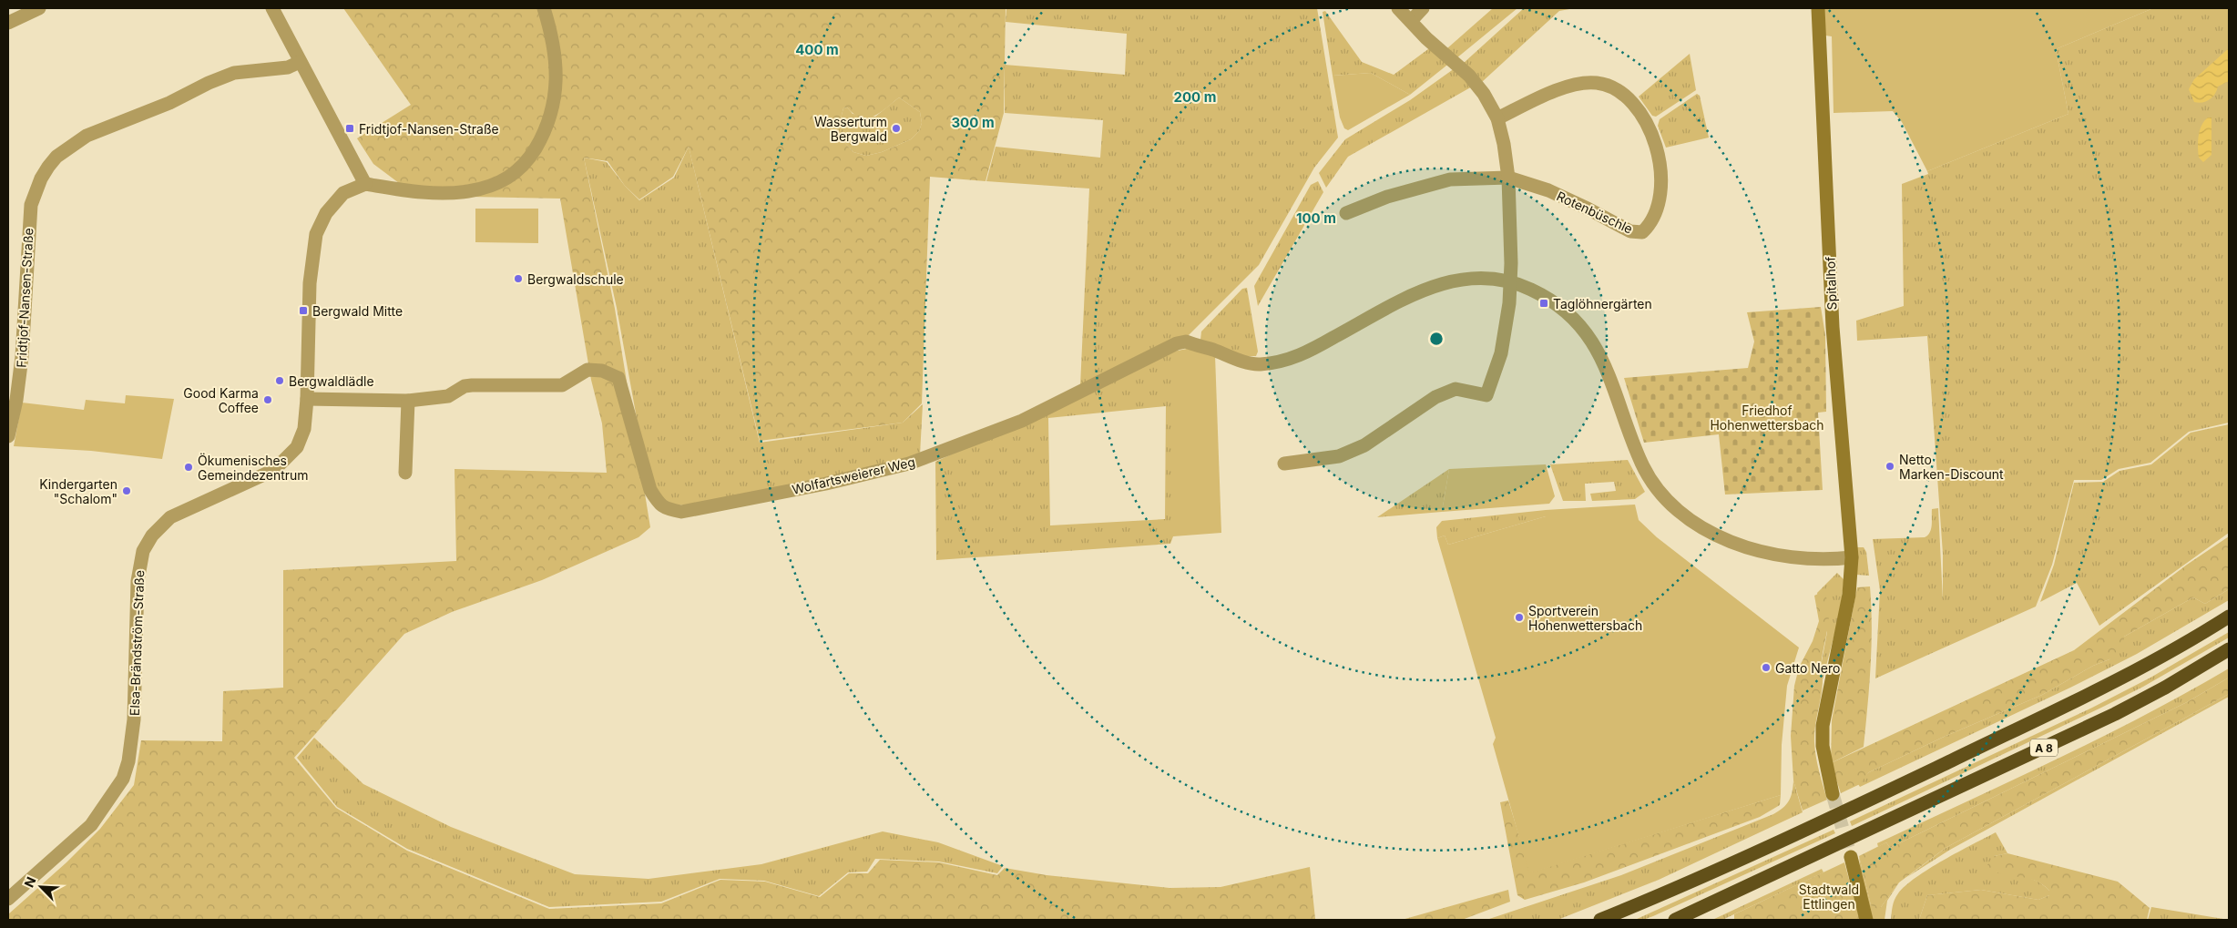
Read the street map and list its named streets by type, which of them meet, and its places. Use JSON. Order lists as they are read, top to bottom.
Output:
{
  "streets": {
    "highway": ["A 8"],
    "street": [
      "Rotenbüschle",
      "Spitalhof",
      "Fridtjof-Nansen-Straße",
      "Wolfartsweierer Weg",
      "Elsa-Brändström-Straße"
    ]
  },
  "parks": ["Friedhof Hohenwettersbach", "Stadtwald Ettlingen"],
  "places": {
    "transit": ["Fridtjof-Nansen-Straße", "Taglöhnergärten", "Bergwald Mitte"],
    "other": [
      "Wasserturm Bergwald",
      "Bergwaldschule",
      "Bergwaldlädle",
      "Good Karma Coffee",
      "Netto Marken-Discount",
      "Ökumenisches Gemeindezentrum",
      "Kindergarten \"Schalom\"",
      "Sportverein Hohenwettersbach",
      "Gatto Nero"
    ]
  },
  "north": "top left",
  "rings": [
    "400 m",
    "200 m",
    "300 m",
    "100 m"
  ]
}
